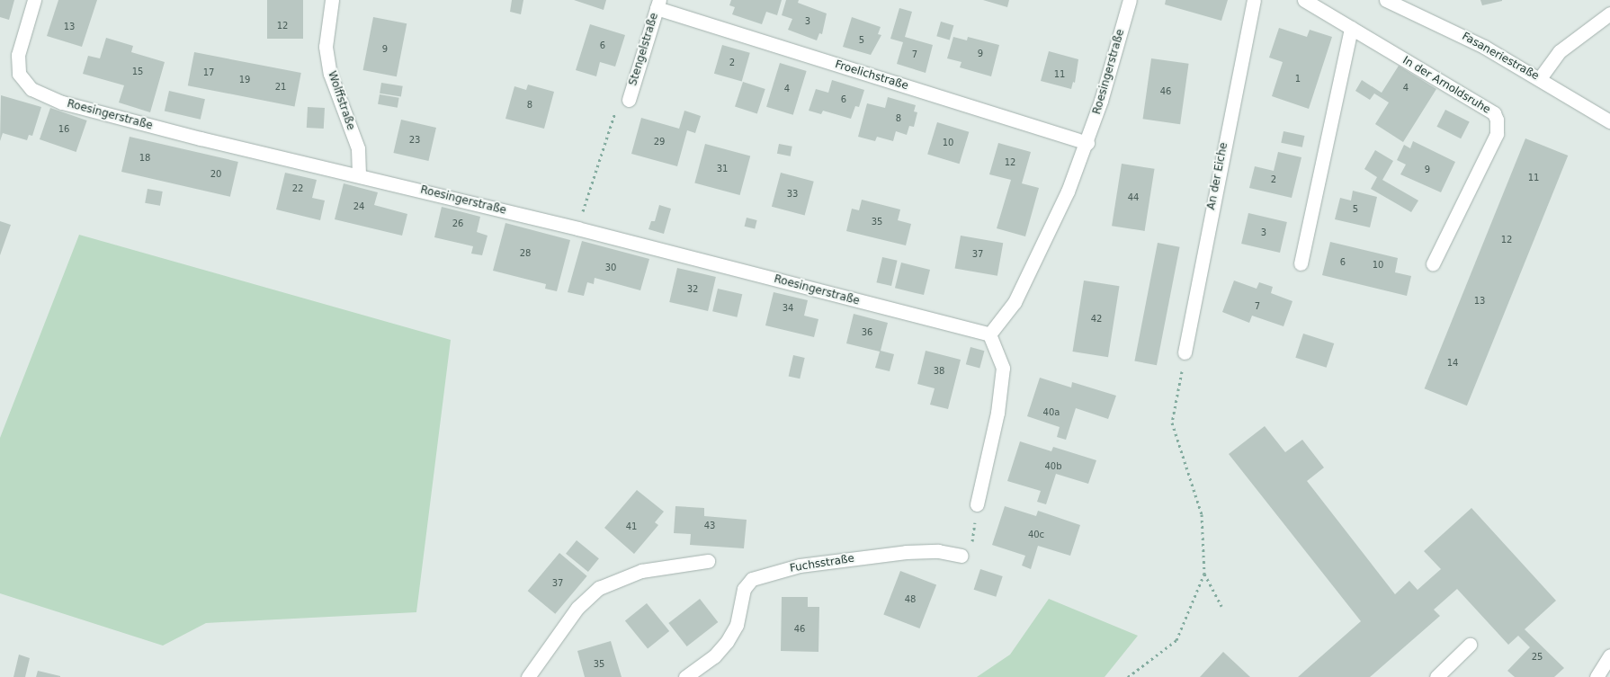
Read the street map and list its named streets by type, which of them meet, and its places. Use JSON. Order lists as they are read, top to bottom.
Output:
{
  "streets": {
    "street": [
      "Stengelstraße",
      "Fasaneriestraße",
      "Roesingerstraße",
      "Froelichstraße",
      "In der Arnoldsruhe",
      "Wolffstraße",
      "An der Eiche",
      "Fuchsstraße"
    ]
  },
  "crossings": [
    ["Stengelstraße", "Froelichstraße"],
    ["Roesingerstraße", "Froelichstraße"],
    ["Roesingerstraße", "Wolffstraße"]
  ],
  "house_numbers": [
    "3",
    "12",
    "13",
    "5",
    "6",
    "9",
    "9",
    "7",
    "2",
    "15",
    "17",
    "11",
    "1",
    "19",
    "21",
    "4",
    "4",
    "46",
    "6",
    "8",
    "8",
    "16",
    "23",
    "29",
    "10",
    "18",
    "12",
    "31",
    "9",
    "20",
    "11",
    "2",
    "22",
    "33",
    "44",
    "24",
    "5",
    "35",
    "26",
    "3",
    "12",
    "28",
    "37",
    "6",
    "10",
    "30",
    "32",
    "13",
    "7",
    "34",
    "42",
    "36",
    "14",
    "38",
    "40a",
    "40b",
    "43",
    "41",
    "40c",
    "37",
    "48",
    "46",
    "25",
    "35"
  ]
}
